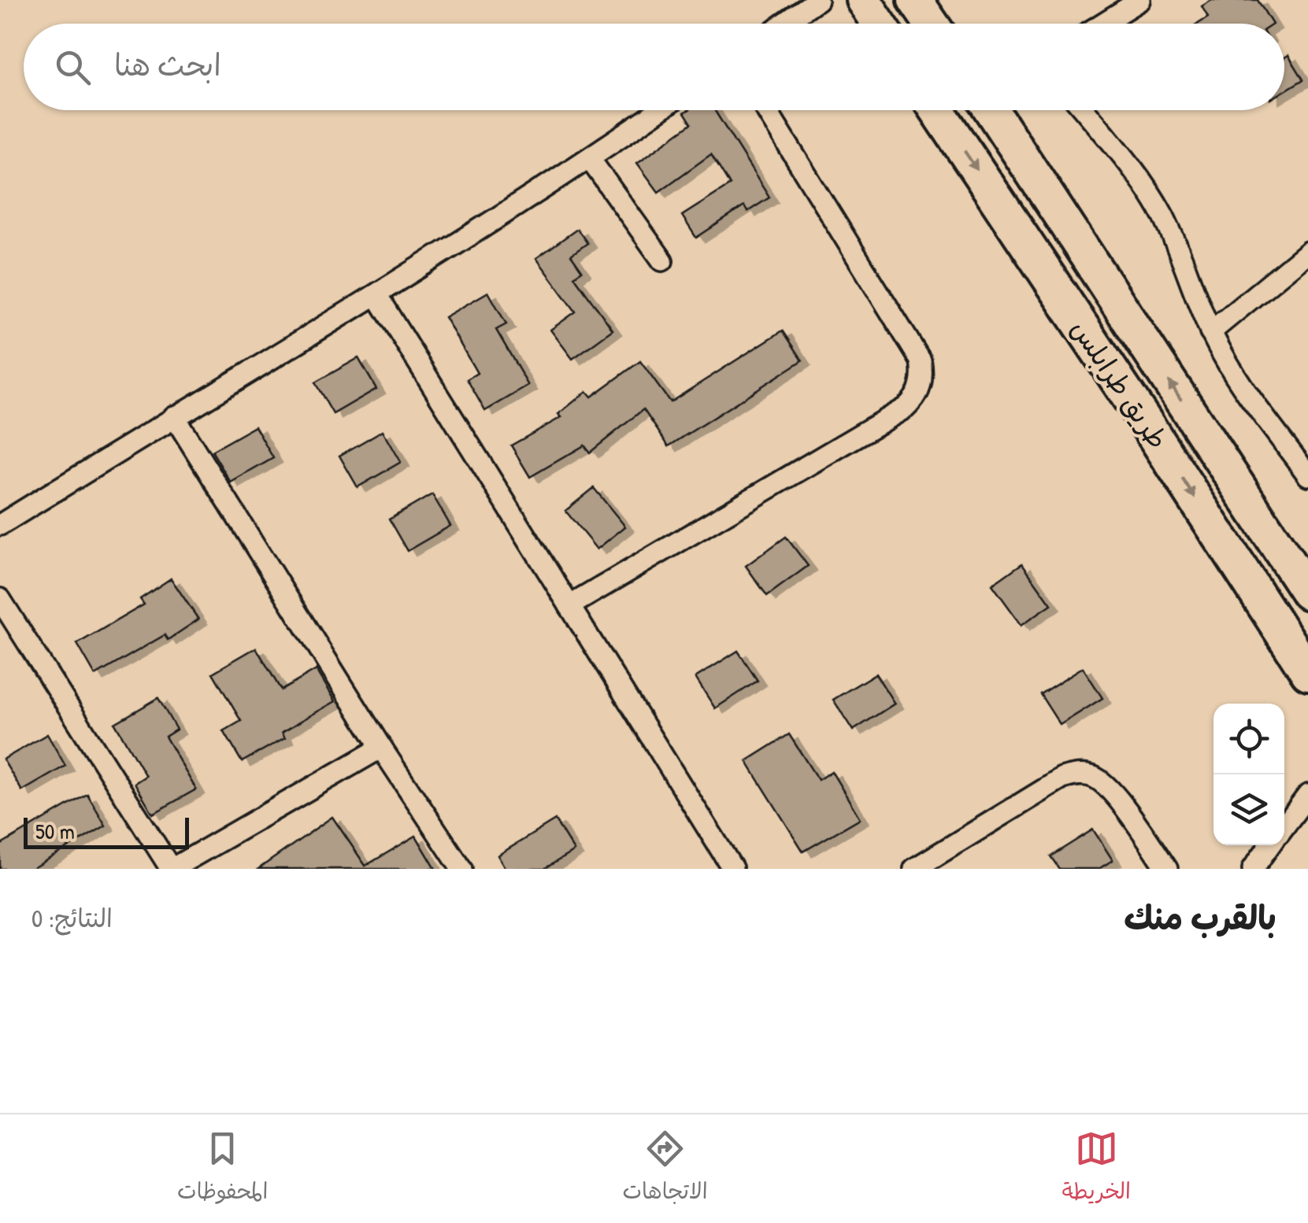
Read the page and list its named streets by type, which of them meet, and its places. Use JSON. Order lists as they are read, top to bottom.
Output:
{
  "streets": {
    "highway": ["طريق طرابلس"]
  },
  "scale_bar": "50 m",
  "page": {
    "search": "ابحث هنا",
    "scale": "50 m",
    "heading": ["بالقرب منك", "النتائج: 0"],
    "nav": ["الخريطة", "الاتجاهات", "المحفوظات"]
  }
}
